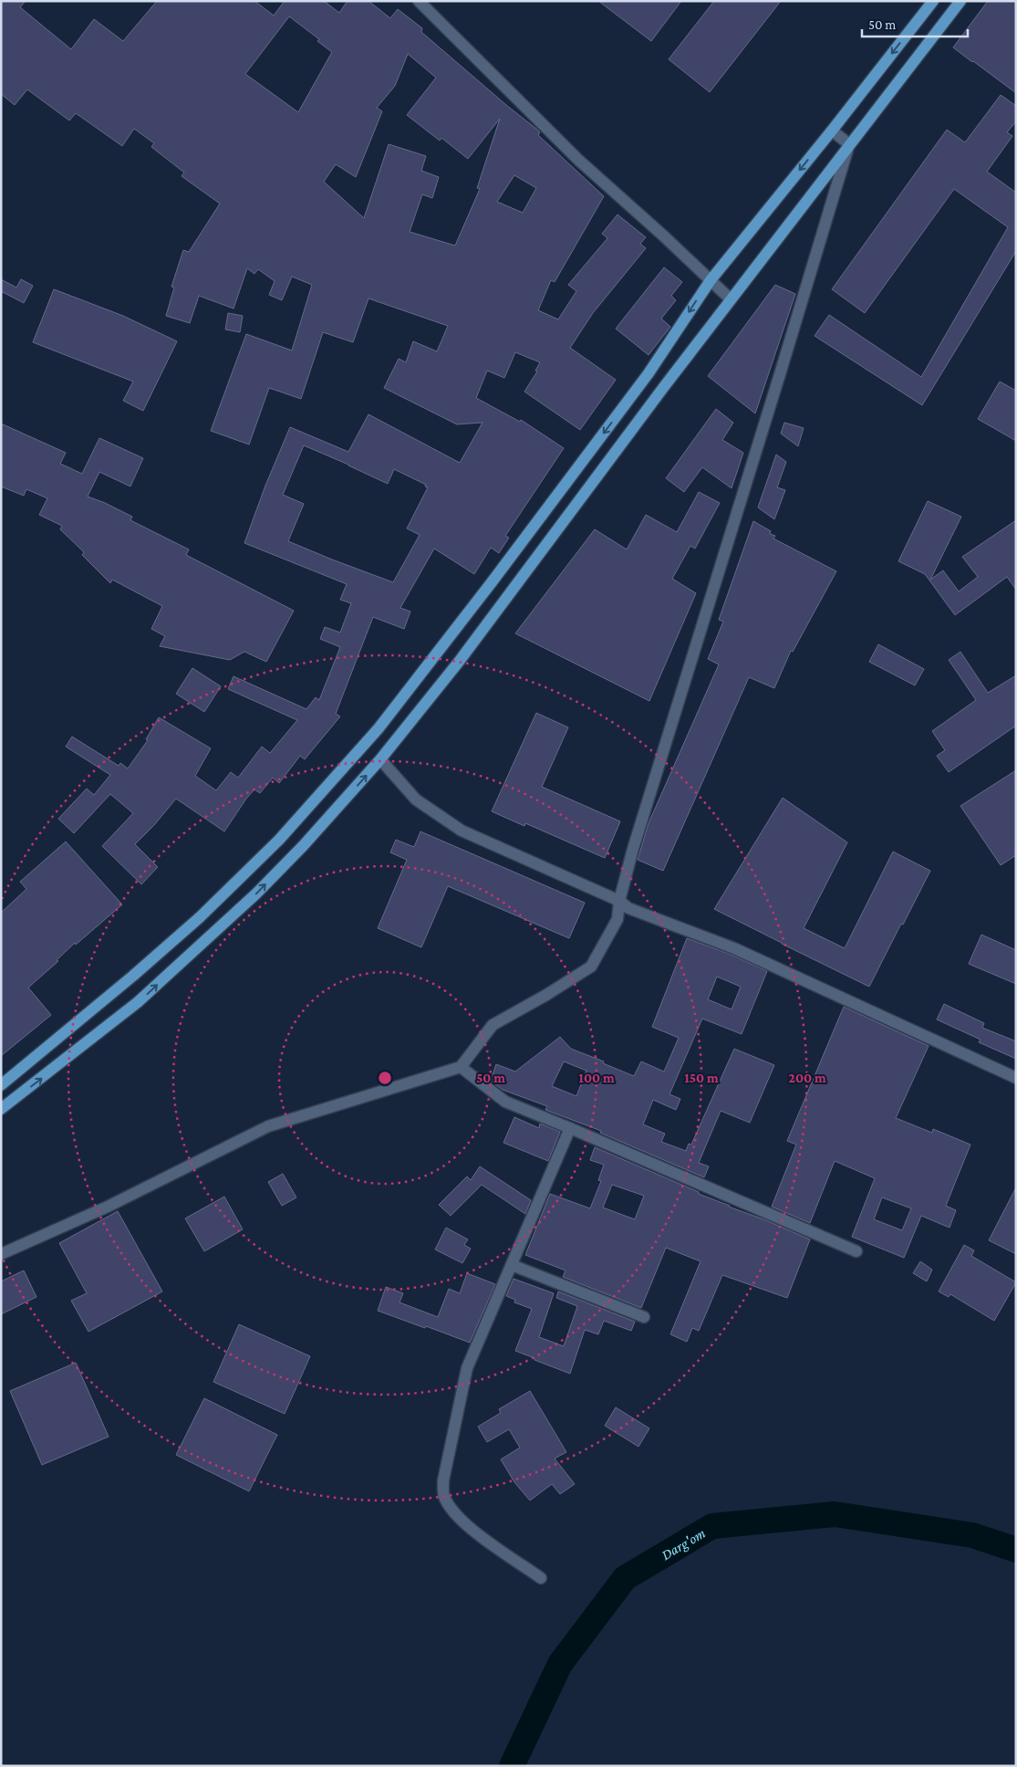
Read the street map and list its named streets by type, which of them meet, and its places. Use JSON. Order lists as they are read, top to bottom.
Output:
{
  "water": ["Darg'om"],
  "scale_bar": "50 m",
  "rings": [
    "50 m",
    "100 m",
    "150 m",
    "200 m"
  ]
}
